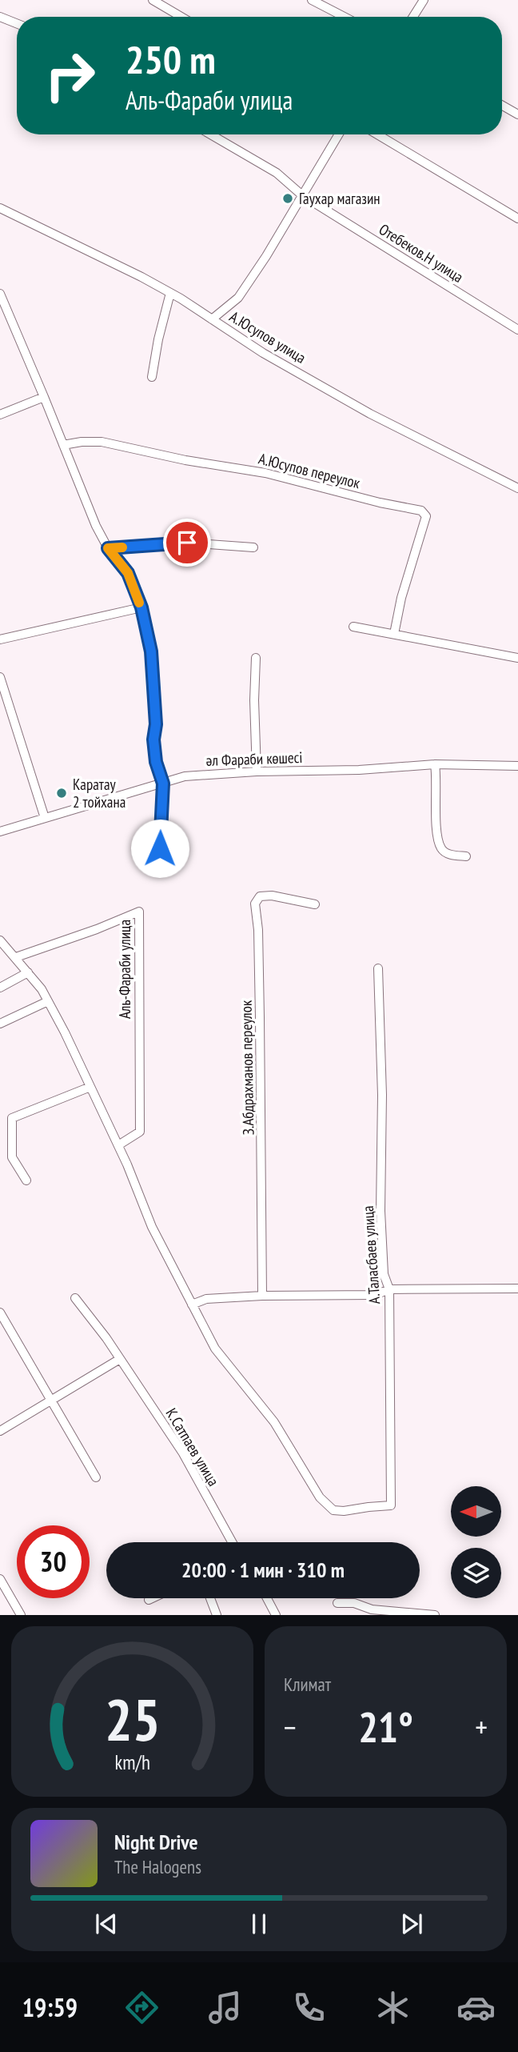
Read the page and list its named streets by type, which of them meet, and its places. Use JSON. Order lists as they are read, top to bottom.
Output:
{
  "streets": {
    "street": [
      "Отебеков.Н улица",
      "А.Юсупов улица",
      "А.Юсупов переулок",
      "әл Фараби көшесі",
      "Аль-Фараби улица",
      "З.Абдрахманов переулок",
      "А.Таласбаев улица",
      "К.Сатпаев улица"
    ]
  },
  "places": ["Гаухар магазин", "Каратау 2 тойхана"],
  "north": "left",
  "page": {
    "turn": ["250 m", "Аль-Фараби улица"],
    "limit": "30",
    "trip": "20:00 · 1 мин · 310 m",
    "tile": "Климат",
    "heat": ["−", "21°", "+"],
    "song": ["Night Drive", "The Halogens"],
    "tabs": "19:59",
    "gauge": ["25", "km/h"]
  }
}
